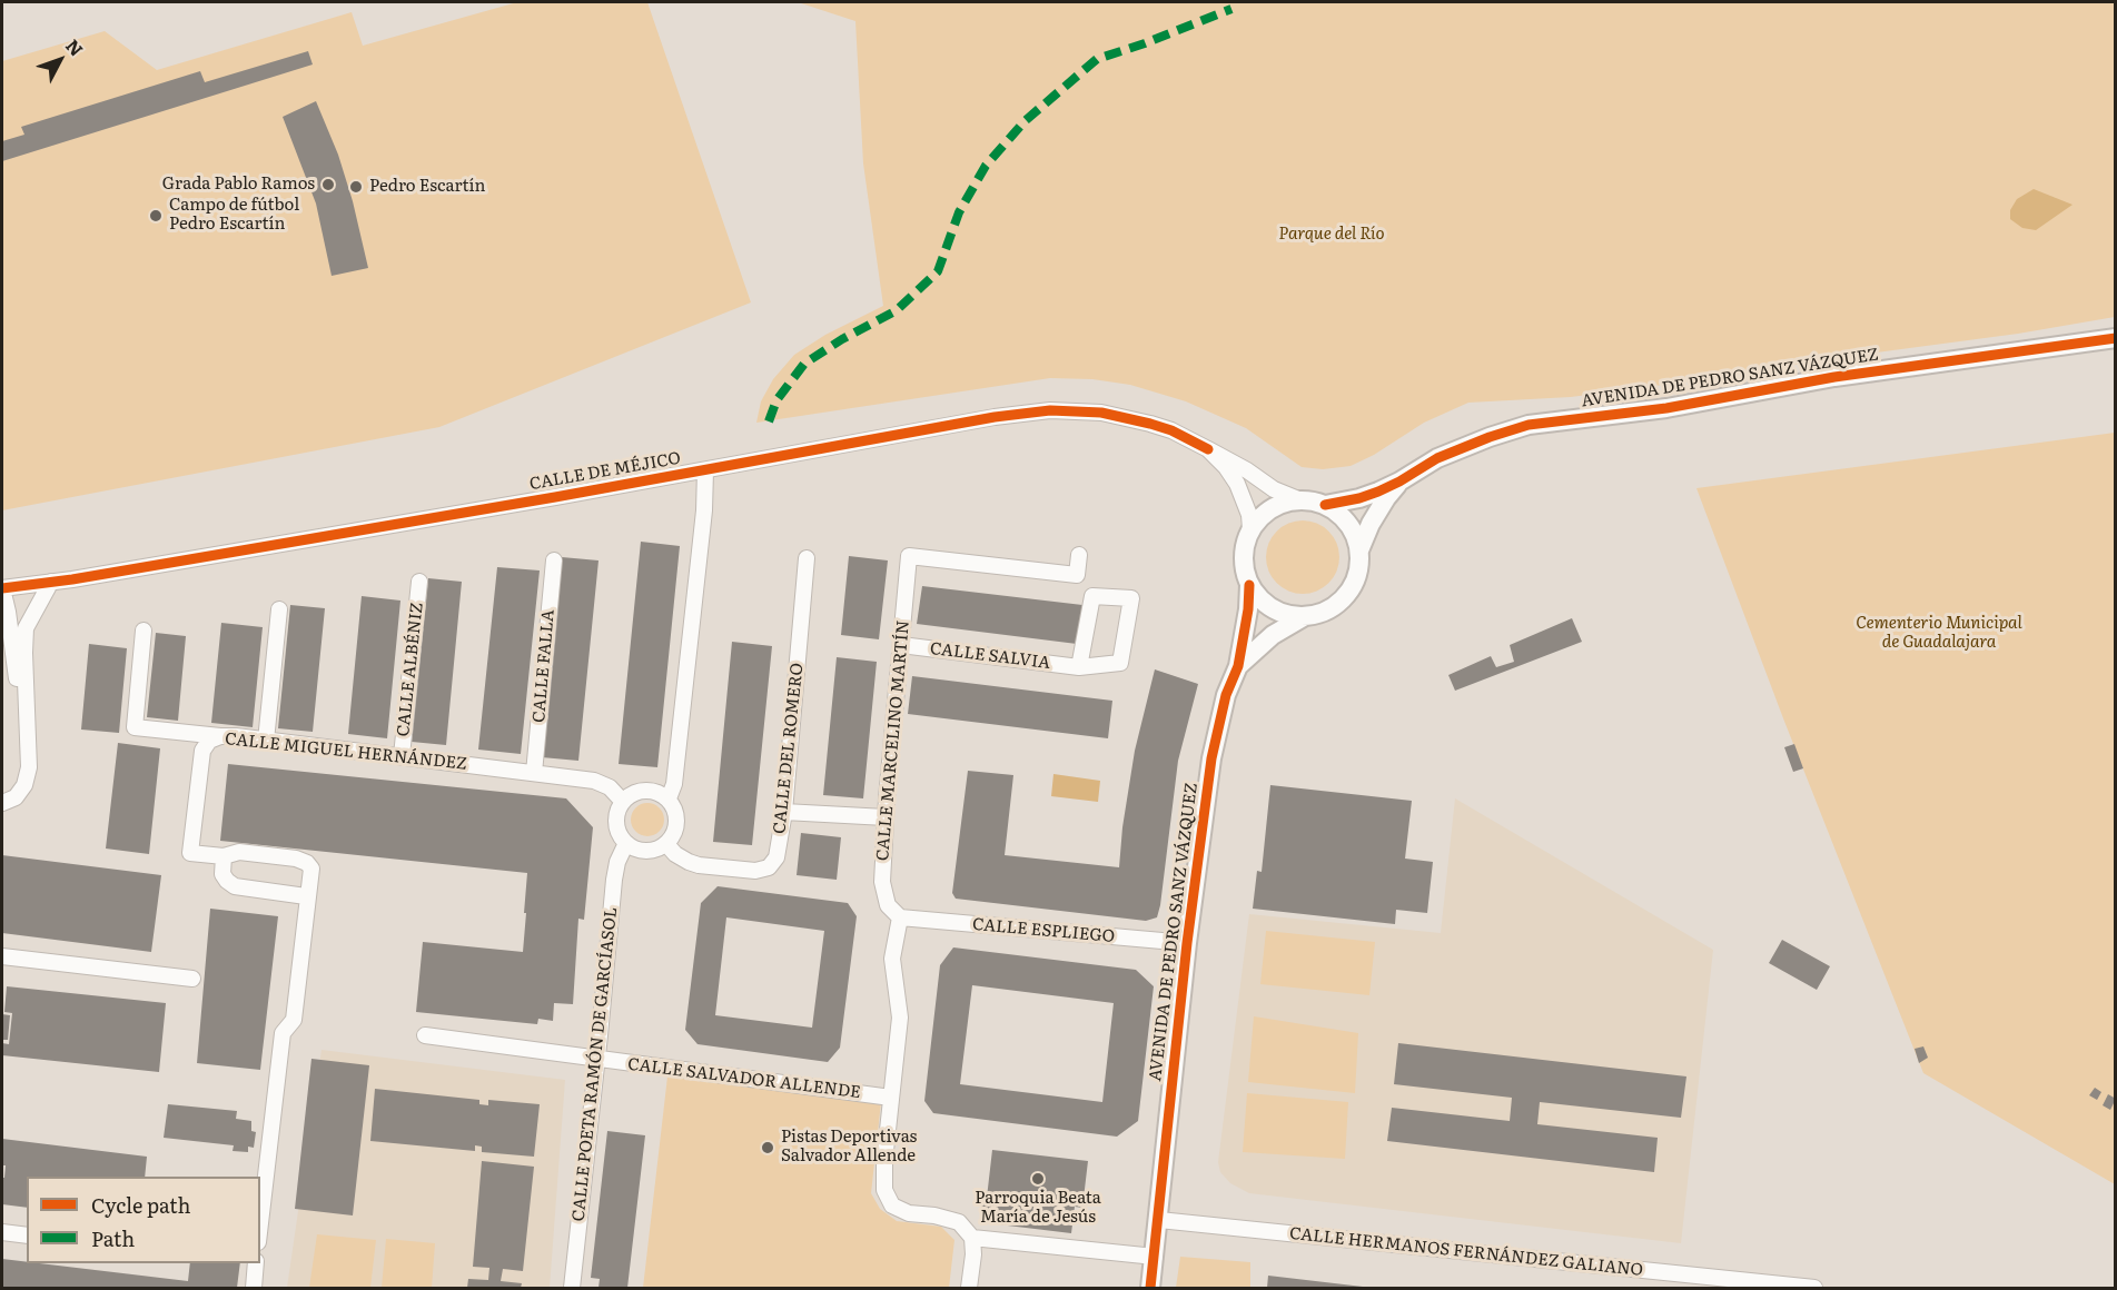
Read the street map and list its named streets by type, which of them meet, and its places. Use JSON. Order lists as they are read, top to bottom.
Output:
{
  "streets": {
    "street": [
      "AVENIDA DE PEDRO SANZ VÁZQUEZ",
      "CALLE DE MÉJICO",
      "CALLE SALVIA",
      "CALLE FALLA",
      "CALLE ALBÉNIZ",
      "CALLE MARCELINO MARTÍN",
      "CALLE DEL ROMERO",
      "CALLE MIGUEL HERNÁNDEZ",
      "CALLE ESPLIEGO",
      "CALLE POETA RAMÓN DE GARCÍASOL",
      "CALLE SALVADOR ALLENDE",
      "CALLE HERMANOS FERNÁNDEZ GALIANO"
    ]
  },
  "crossings": [
    ["AVENIDA DE PEDRO SANZ VÁZQUEZ", "CALLE DE MÉJICO"],
    ["AVENIDA DE PEDRO SANZ VÁZQUEZ", "CALLE ESPLIEGO"],
    ["AVENIDA DE PEDRO SANZ VÁZQUEZ", "CALLE HERMANOS FERNÁNDEZ GALIANO"],
    ["CALLE SALVIA", "CALLE MARCELINO MARTÍN"],
    ["CALLE FALLA", "CALLE MIGUEL HERNÁNDEZ"],
    ["CALLE ALBÉNIZ", "CALLE MIGUEL HERNÁNDEZ"],
    ["CALLE MARCELINO MARTÍN", "CALLE ESPLIEGO"],
    ["CALLE DEL ROMERO", "CALLE MIGUEL HERNÁNDEZ"],
    ["CALLE DEL ROMERO", "CALLE POETA RAMÓN DE GARCÍASOL"],
    ["CALLE MIGUEL HERNÁNDEZ", "CALLE POETA RAMÓN DE GARCÍASOL"],
    ["CALLE POETA RAMÓN DE GARCÍASOL", "CALLE SALVADOR ALLENDE"]
  ],
  "parks": ["Parque del Río", "Cementerio Municipal de Guadalajara"],
  "places": [
    "Grada Pablo Ramos",
    "Pedro Escartín",
    "Campo de fútbol Pedro Escartín",
    "Pistas Deportivas Salvador Allende",
    "Parroquia Beata María de Jesús"
  ],
  "legend": ["Cycle path", "Path"],
  "north": "top right"
}
